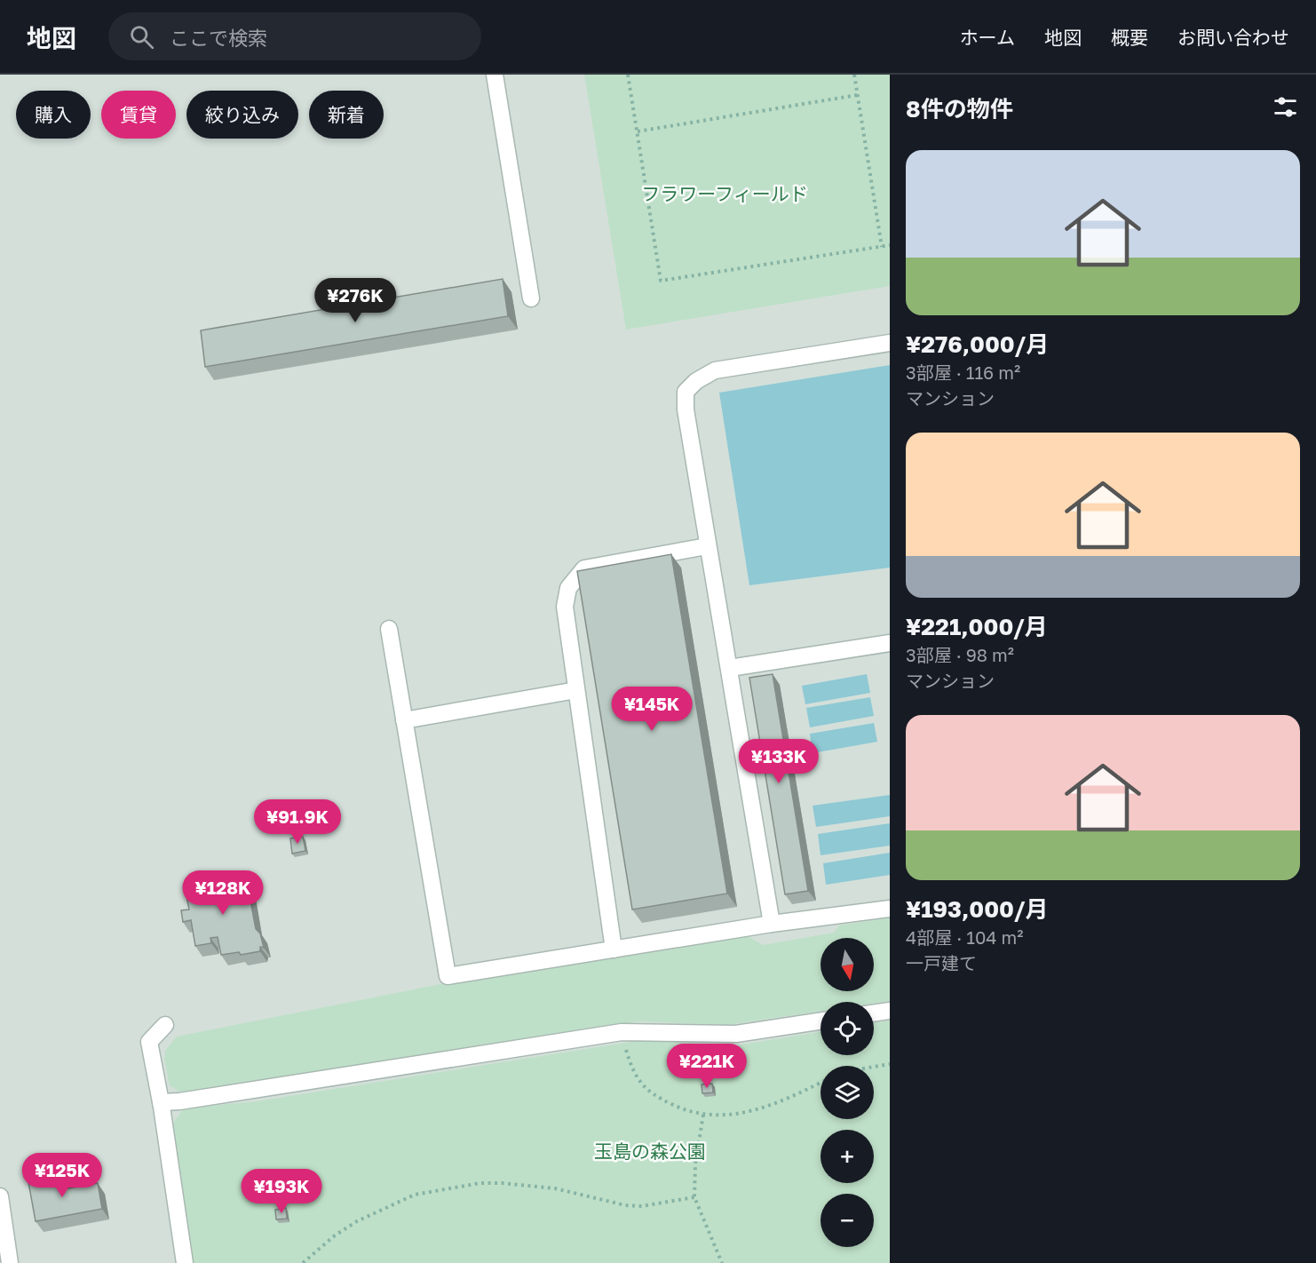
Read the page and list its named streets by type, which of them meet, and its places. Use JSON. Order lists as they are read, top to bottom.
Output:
{
  "parks": ["フラワーフィールド", "玉島の森公園"],
  "north": "bottom",
  "page": {
    "header": "地図",
    "search": "ここで検索",
    "nav": [
      "ホーム",
      "地図",
      "概要",
      "お問い合わせ"
    ],
    "heading": "8件の物件",
    "chip": [
      "購入",
      "賃貸",
      "絞り込み",
      "新着"
    ],
    "list": [
      {
        "name": "¥276,000/月",
        "note": "3部屋 · 116 m² · マンション"
      },
      {
        "name": "¥221,000/月",
        "note": "3部屋 · 98 m² · マンション"
      },
      {
        "name": "¥193,000/月",
        "note": "4部屋 · 104 m² · 一戸建て"
      }
    ],
    "price": [
      "¥276K",
      "¥145K",
      "¥133K",
      "¥91.9K",
      "¥128K",
      "¥221K",
      "¥125K",
      "¥193K"
    ],
    "map_buttons": ["+", "−"]
  }
}
